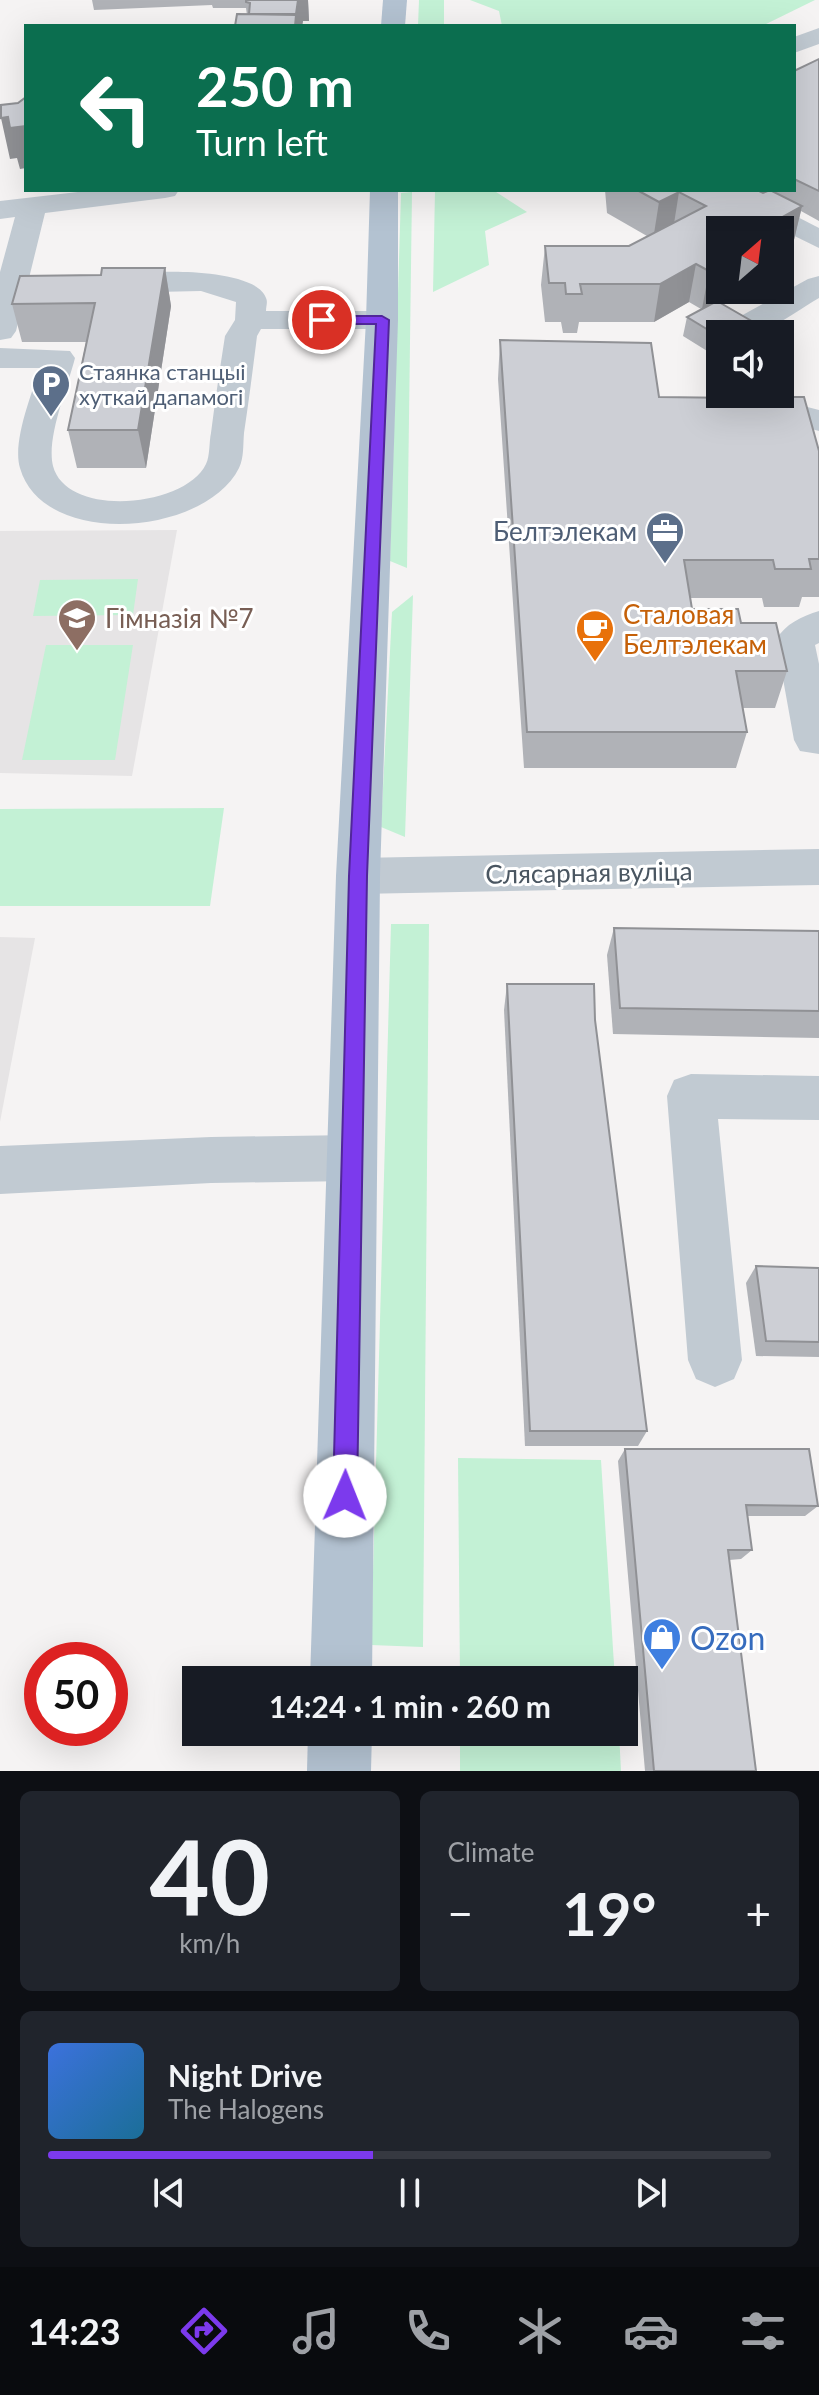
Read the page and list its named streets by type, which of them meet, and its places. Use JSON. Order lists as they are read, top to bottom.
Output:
{
  "streets": {
    "street": ["Слясарная вуліца"]
  },
  "places": {
    "parking": ["Стаянка станцыі хуткай дапамогі"],
    "office": ["Белтэлекам"],
    "school or university": ["Гімназія №7"],
    "cafe": ["Сталовая Белтэлекам"],
    "shop": ["Ozon"]
  },
  "north": "top right",
  "page": {
    "turn": ["250 m", "Turn left"],
    "limit": "50",
    "trip": "14:24 · 1 min · 260 m",
    "tile": [
      ["40", "km/h"],
      "Climate"
    ],
    "heat": ["−", "19°", "+"],
    "song": ["Night Drive", "The Halogens"],
    "tabs": "14:23"
  }
}
